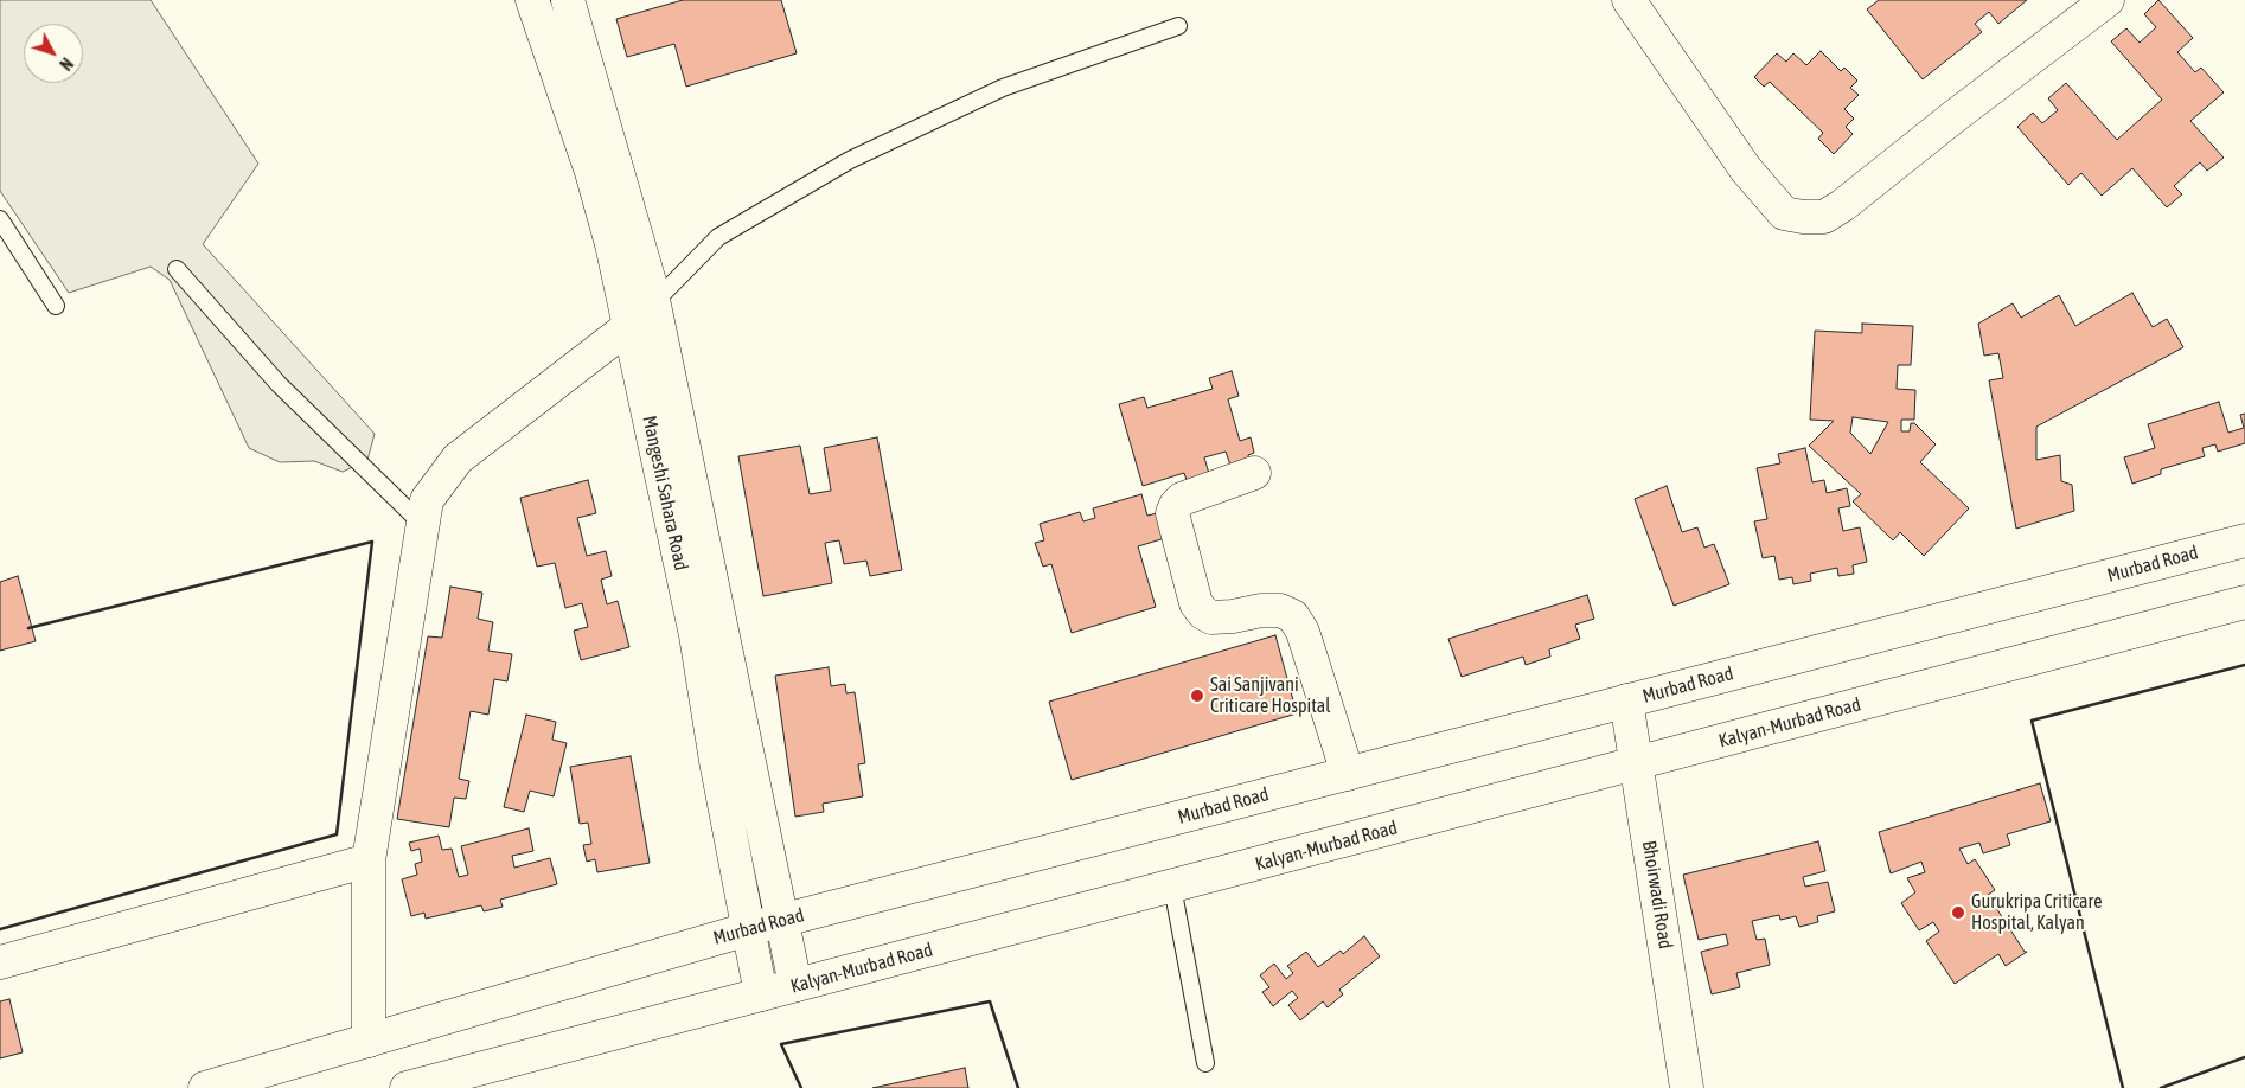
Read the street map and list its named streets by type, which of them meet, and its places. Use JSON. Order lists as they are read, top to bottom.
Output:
{
  "streets": {
    "main road": [
      "Mangeshi Sahara Road",
      "Murbad Road",
      "Kalyan-Murbad Road",
      "Bhoirwadi Road"
    ]
  },
  "crossings": [
    ["Mangeshi Sahara Road", "Murbad Road"],
    ["Mangeshi Sahara Road", "Kalyan-Murbad Road"],
    ["Murbad Road", "Bhoirwadi Road"],
    ["Kalyan-Murbad Road", "Bhoirwadi Road"]
  ],
  "places": ["Sai Sanjivani Criticare Hospital", "Gurukripa Criticare Hospital, Kalyan"],
  "north": "bottom right"
}
